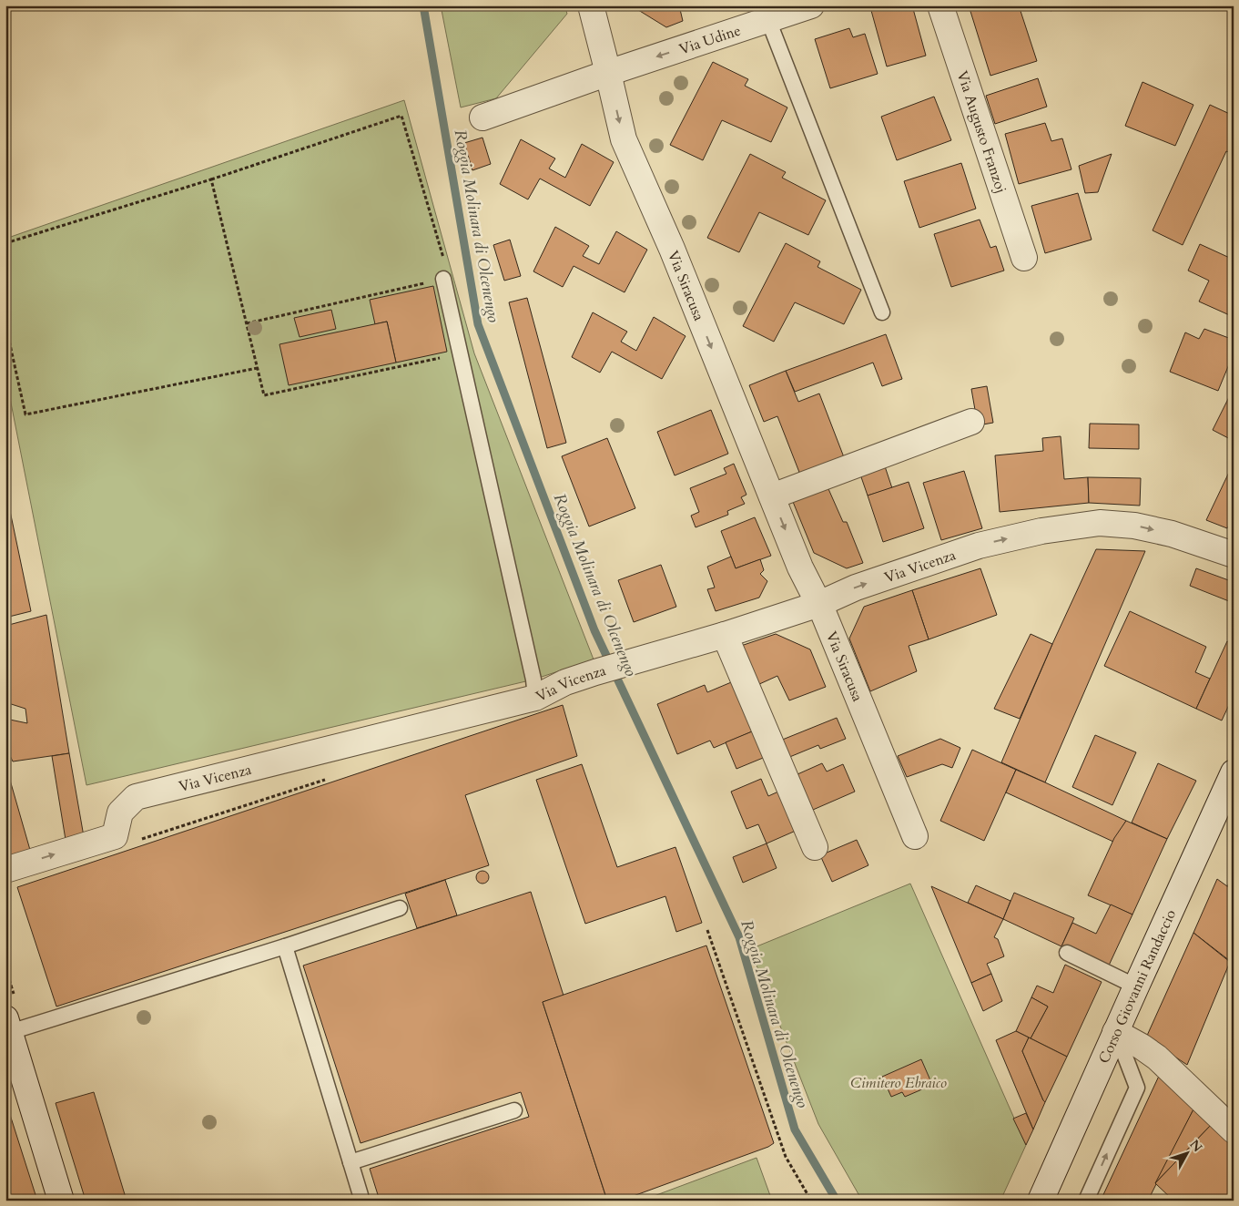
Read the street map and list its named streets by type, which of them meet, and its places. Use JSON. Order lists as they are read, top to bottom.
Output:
{
  "streets": {
    "street": [
      "Via Udine",
      "Via Augusto Franzoj",
      "Via Siracusa",
      "Via Vicenza",
      "Corso Giovanni Randaccio"
    ]
  },
  "crossings": [
    ["Via Udine", "Via Siracusa"],
    ["Via Siracusa", "Via Vicenza"]
  ],
  "one_way": ["Via Udine", "Via Siracusa"],
  "water": ["Roggia Molinara di Olcenengo"],
  "parks": ["Cimitero Ebraico"],
  "north": "top right"
}
